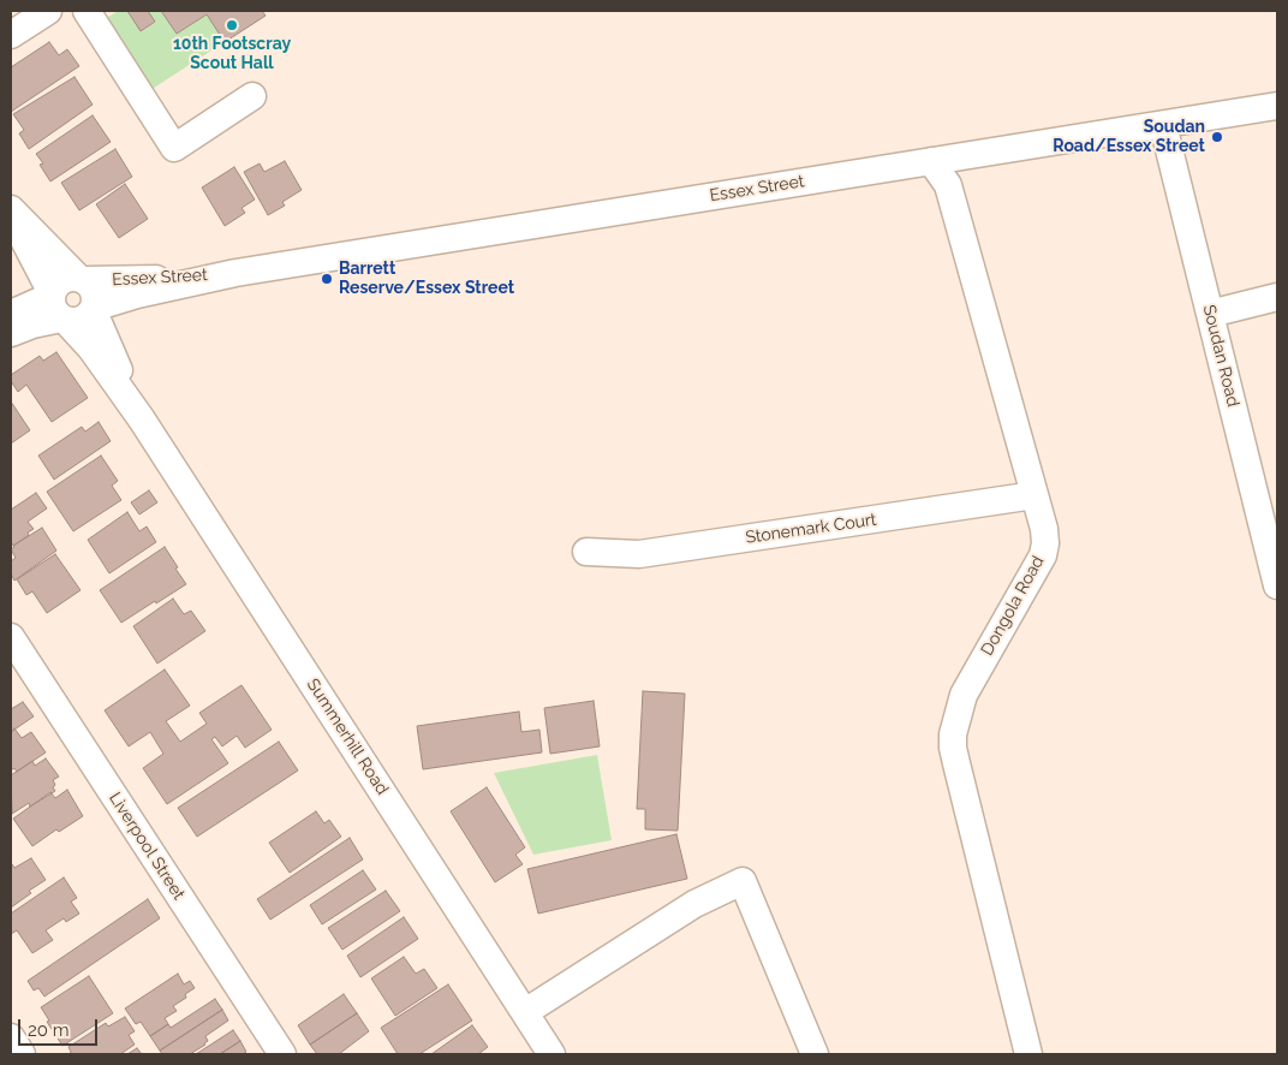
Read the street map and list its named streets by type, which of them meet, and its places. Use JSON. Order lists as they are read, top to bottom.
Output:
{
  "streets": {
    "street": [
      "Essex Street",
      "Soudan Road",
      "Stonemark Court",
      "Dongola Road",
      "Summerhill Road",
      "Liverpool Street"
    ]
  },
  "crossings": [
    ["Essex Street", "Soudan Road"],
    ["Essex Street", "Dongola Road"],
    ["Essex Street", "Summerhill Road"],
    ["Stonemark Court", "Dongola Road"]
  ],
  "places": ["10th Footscray Scout Hall", "Soudan Road/Essex Street", "Barrett Reserve/Essex Street"],
  "scale_bar": "20 m"
}
